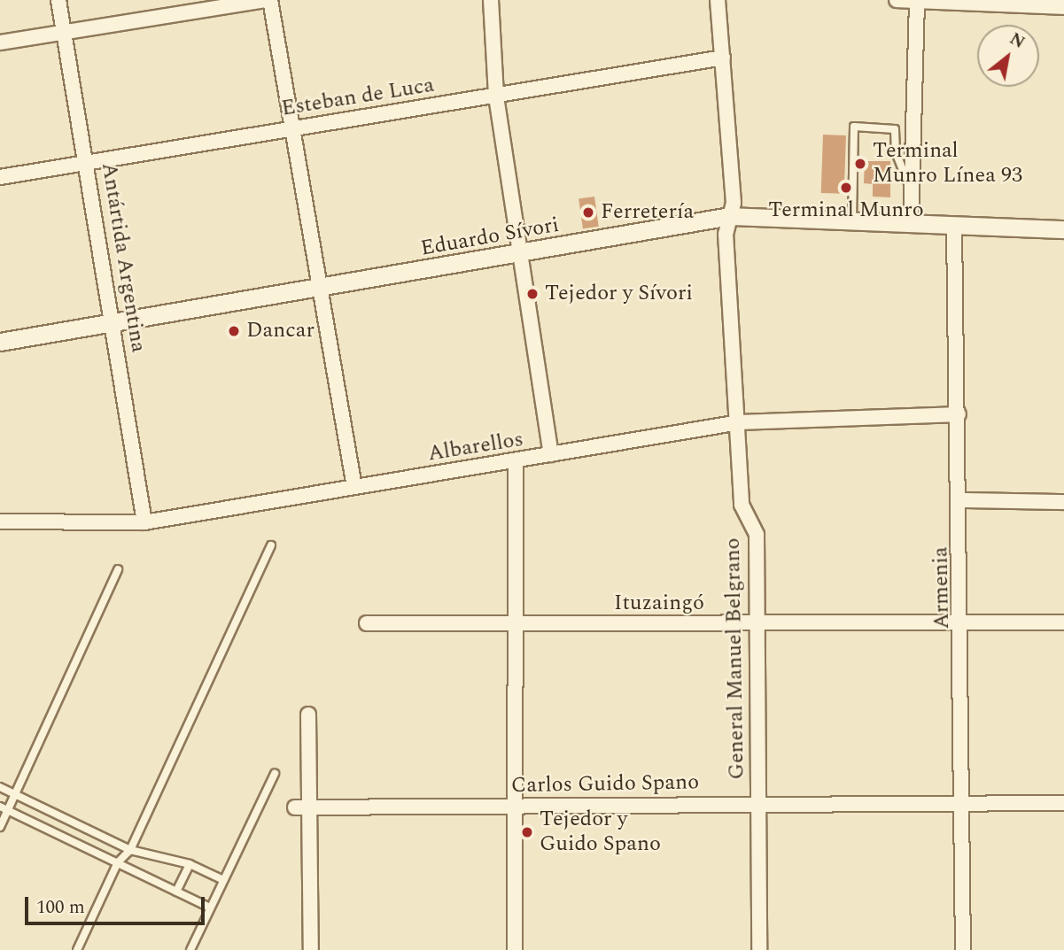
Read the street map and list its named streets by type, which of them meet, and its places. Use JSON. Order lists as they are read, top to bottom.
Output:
{
  "streets": {
    "street": [
      "Esteban de Luca",
      "Eduardo Sívori",
      "Antártida Argentina",
      "Albarellos",
      "Armenia",
      "Ituzaingó",
      "General Manuel Belgrano",
      "Carlos Guido Spano"
    ]
  },
  "crossings": [
    ["Esteban de Luca", "Antártida Argentina"],
    ["Esteban de Luca", "General Manuel Belgrano"],
    ["Eduardo Sívori", "Antártida Argentina"],
    ["Eduardo Sívori", "Armenia"],
    ["Eduardo Sívori", "General Manuel Belgrano"],
    ["Antártida Argentina", "Albarellos"],
    ["Albarellos", "Armenia"],
    ["Albarellos", "General Manuel Belgrano"],
    ["Armenia", "Ituzaingó"],
    ["Armenia", "Carlos Guido Spano"],
    ["Ituzaingó", "General Manuel Belgrano"],
    ["General Manuel Belgrano", "Carlos Guido Spano"]
  ],
  "places": [
    "Terminal Munro Línea 93",
    "Terminal Munro",
    "Ferretería",
    "Tejedor y Sívori",
    "Dancar",
    "Tejedor y Guido Spano"
  ],
  "scale_bar": "100 m",
  "north": "top right"
}
